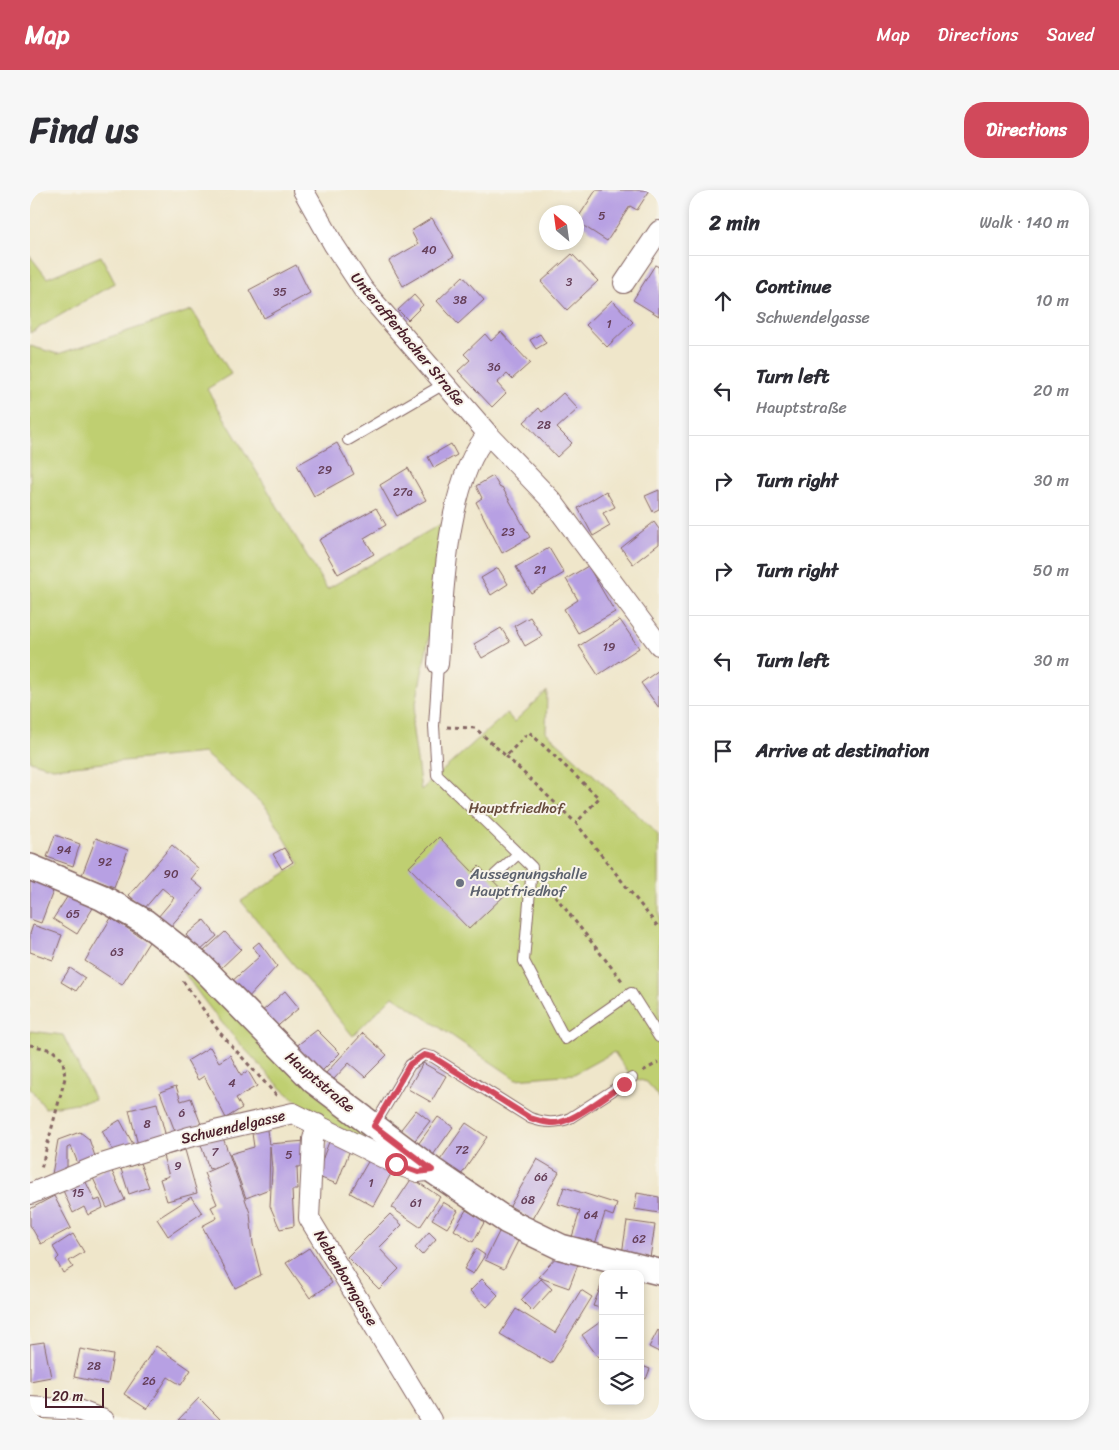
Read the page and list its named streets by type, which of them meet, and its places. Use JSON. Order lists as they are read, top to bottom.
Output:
{
  "streets": {
    "street": [
      "Unterafferbacher Straße",
      "Hauptstraße",
      "Schwendelgasse",
      "Nebenborngasse"
    ]
  },
  "crossings": [
    ["Hauptstraße", "Schwendelgasse"],
    ["Schwendelgasse", "Nebenborngasse"]
  ],
  "parks": ["Hauptfriedhof"],
  "places": ["Aussegnungshalle Hauptfriedhof"],
  "house_numbers": [
    "5",
    "40",
    "3",
    "35",
    "38",
    "1",
    "36",
    "28",
    "29",
    "27a",
    "23",
    "21",
    "19",
    "94",
    "92",
    "90",
    "65",
    "63",
    "4",
    "6",
    "8",
    "72",
    "7",
    "5",
    "9",
    "66",
    "1",
    "15",
    "68",
    "61",
    "64",
    "62",
    "28",
    "26"
  ],
  "scale_bar": "20 m",
  "north": "top left",
  "page": {
    "header": "Map",
    "nav": ["Map", "Directions", "Saved"],
    "title": "Find us",
    "buttons": "Directions",
    "heading": ["2 min", "Walk · 140 m"],
    "list": [
      ["Continue", "Schwendelgasse", "10 m"],
      ["Turn left", "Hauptstraße", "20 m"],
      ["Turn right", "30 m"],
      ["Turn right", "50 m"],
      ["Turn left", "30 m"],
      "Arrive at destination"
    ],
    "map_buttons": ["+", "−"],
    "scale": "20 m"
  }
}
